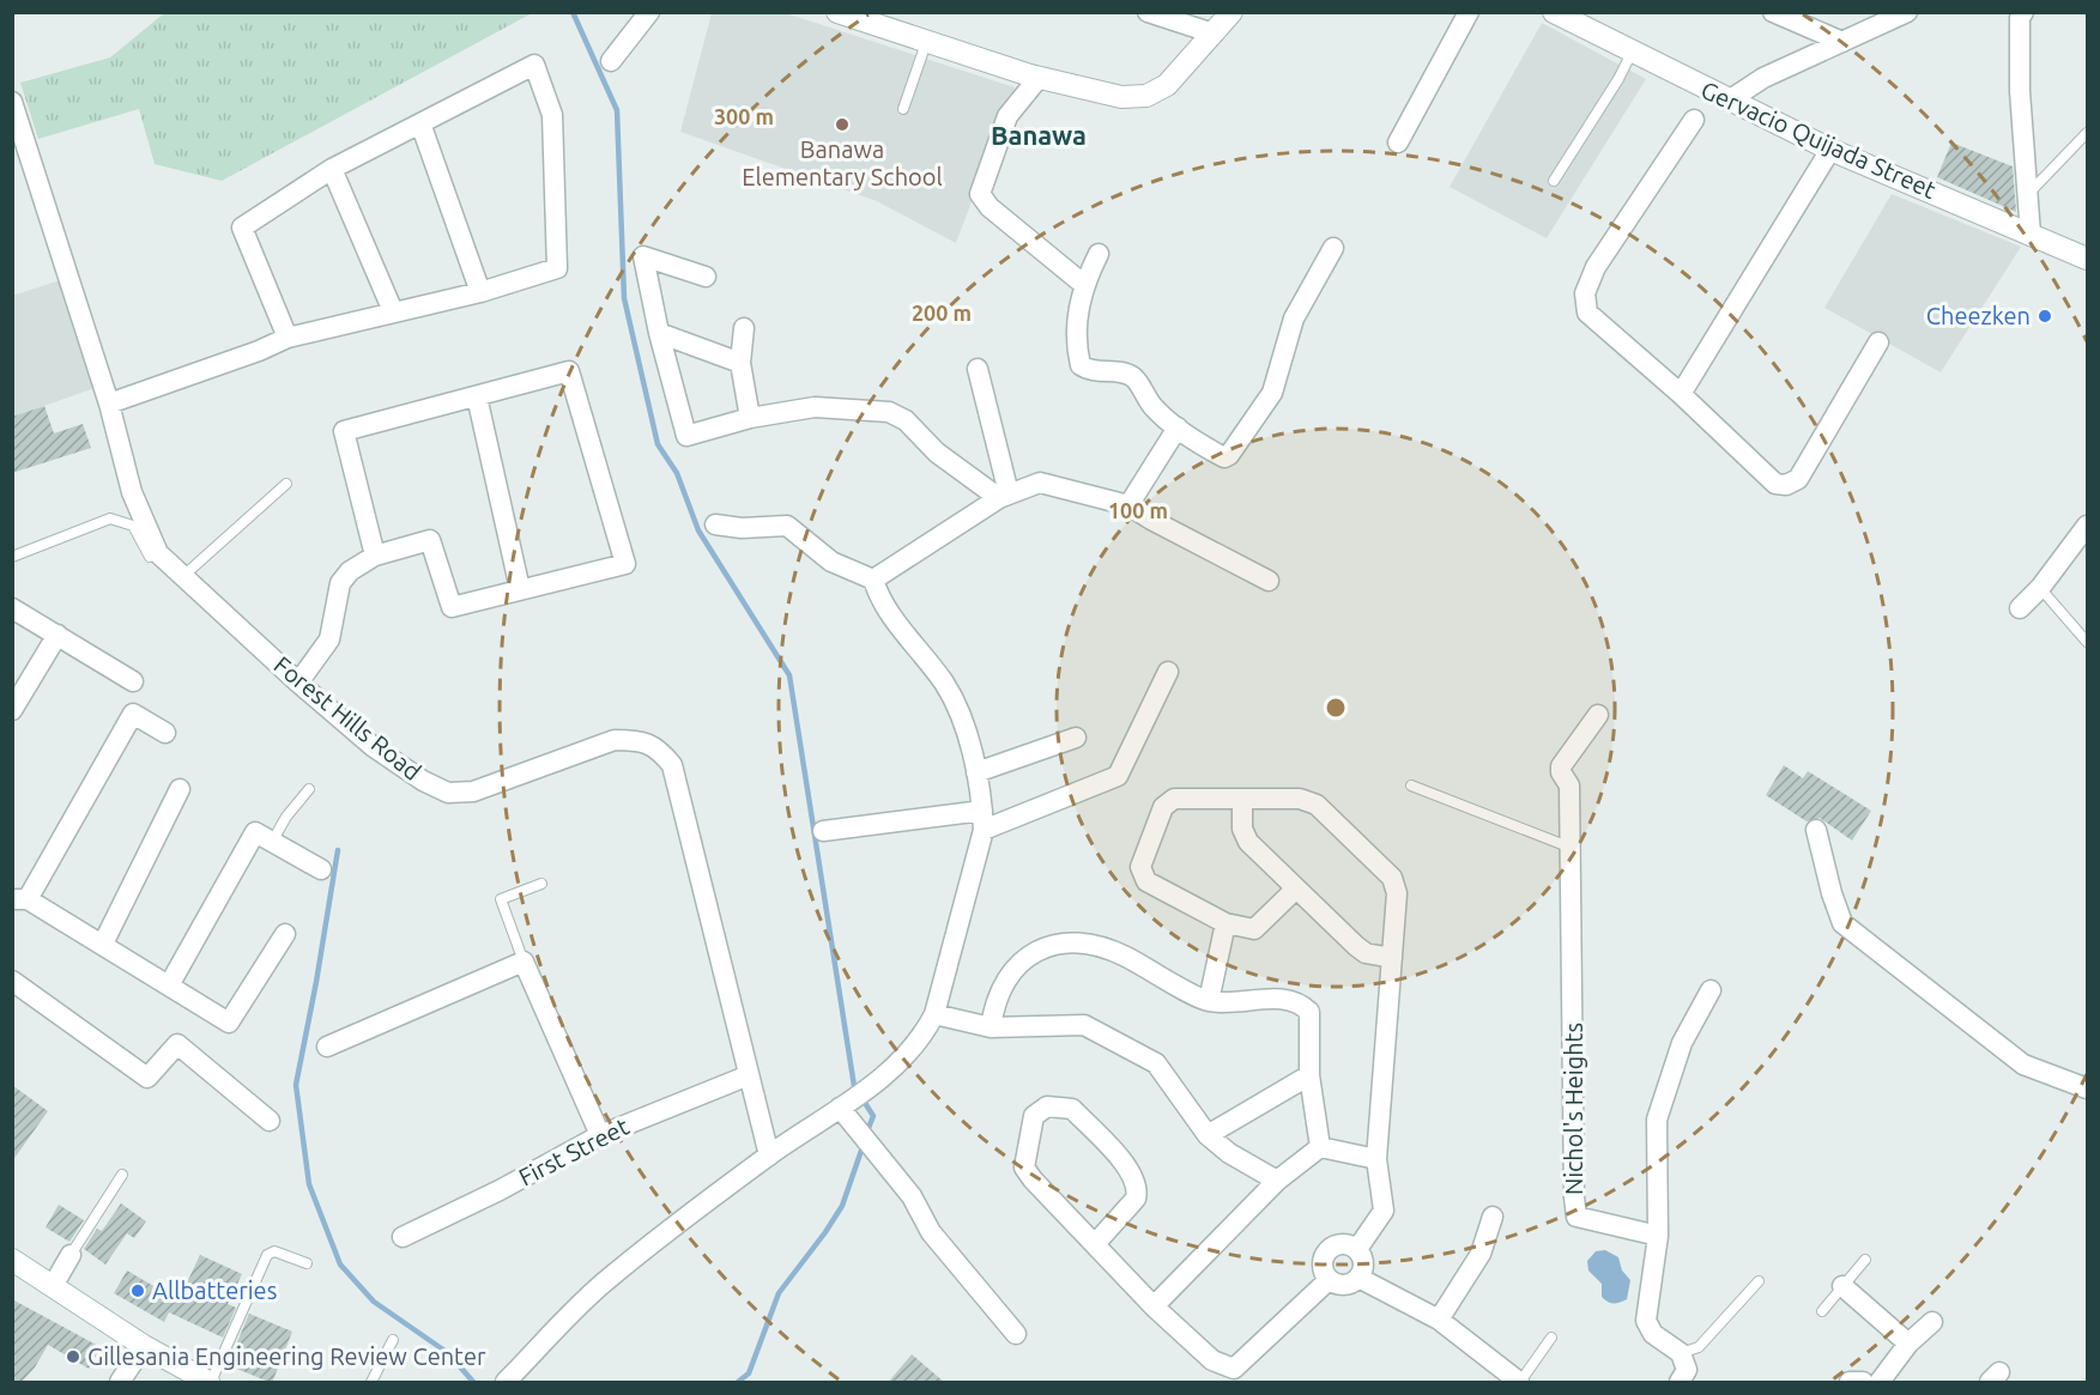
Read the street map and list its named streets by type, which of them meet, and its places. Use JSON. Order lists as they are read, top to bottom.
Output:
{
  "streets": {
    "street": [
      "Gervacio Quijada Street",
      "Forest Hills Road",
      "Nichol's Heights",
      "First Street"
    ]
  },
  "crossings": [
    ["Forest Hills Road", "First Street"]
  ],
  "districts": ["Banawa"],
  "places": [
    "Banawa Elementary School",
    "Cheezken",
    "Allbatteries",
    "Gillesania Engineering Review Center"
  ],
  "rings": ["300 m", "200 m", "100 m"]
}
